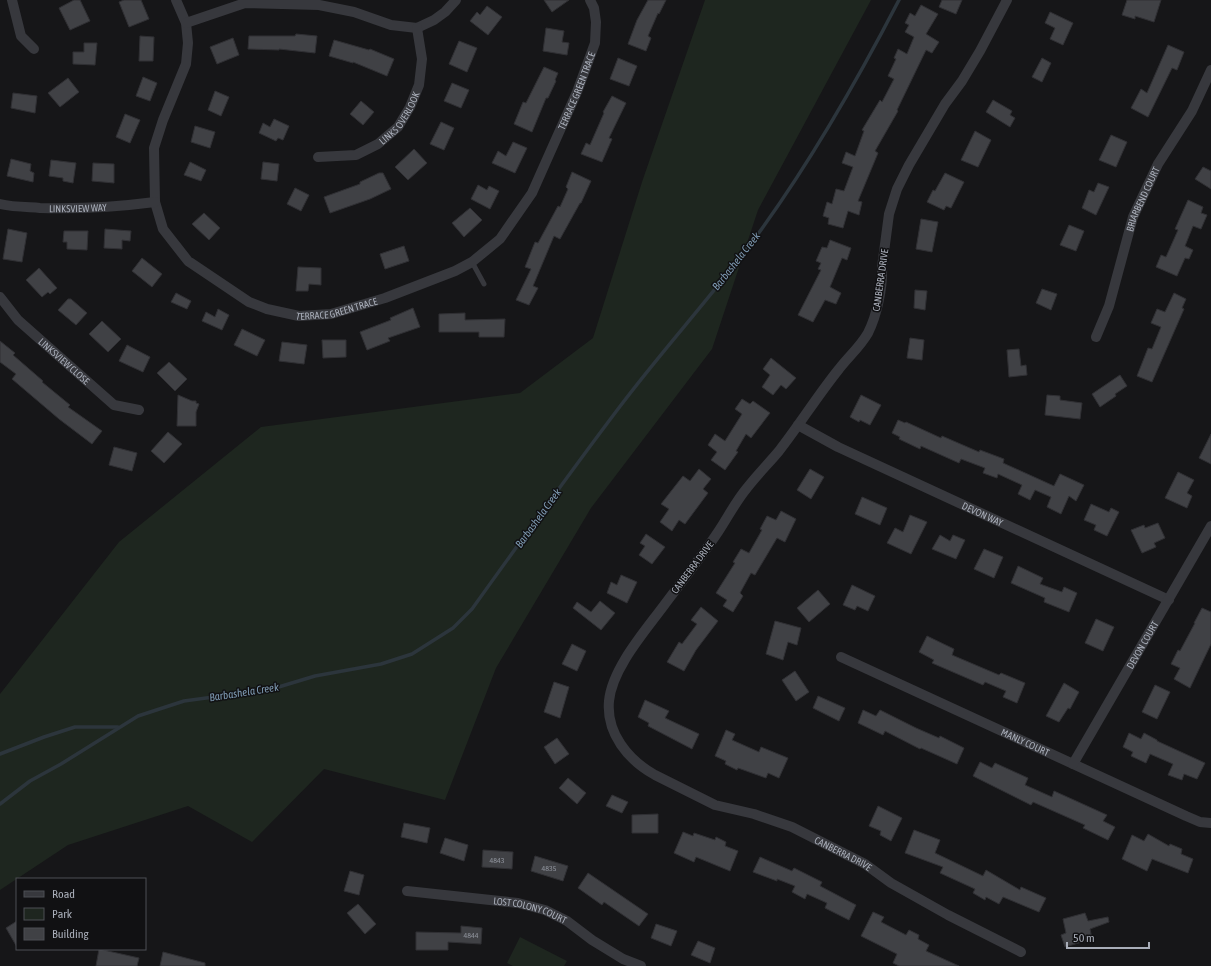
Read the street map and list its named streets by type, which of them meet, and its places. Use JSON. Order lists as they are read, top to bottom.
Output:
{
  "streets": {
    "street": [
      "TERRACE GREEN TRACE",
      "LINKS OVERLOOK",
      "BRIARBEND COURT",
      "LINKSVIEW WAY",
      "CANBERRA DRIVE",
      "LINKSVIEW CLOSE",
      "DEVON WAY",
      "DEVON COURT",
      "MANLY COURT",
      "LOST COLONY COURT"
    ]
  },
  "crossings": [
    ["TERRACE GREEN TRACE", "LINKSVIEW WAY"],
    ["CANBERRA DRIVE", "DEVON WAY"],
    ["DEVON WAY", "DEVON COURT"],
    ["DEVON COURT", "MANLY COURT"]
  ],
  "water": ["Barbashela Creek"],
  "house_numbers": ["4843", "4835", "4844"],
  "legend": ["Road", "Park", "Building"],
  "scale_bar": "50 m"
}
